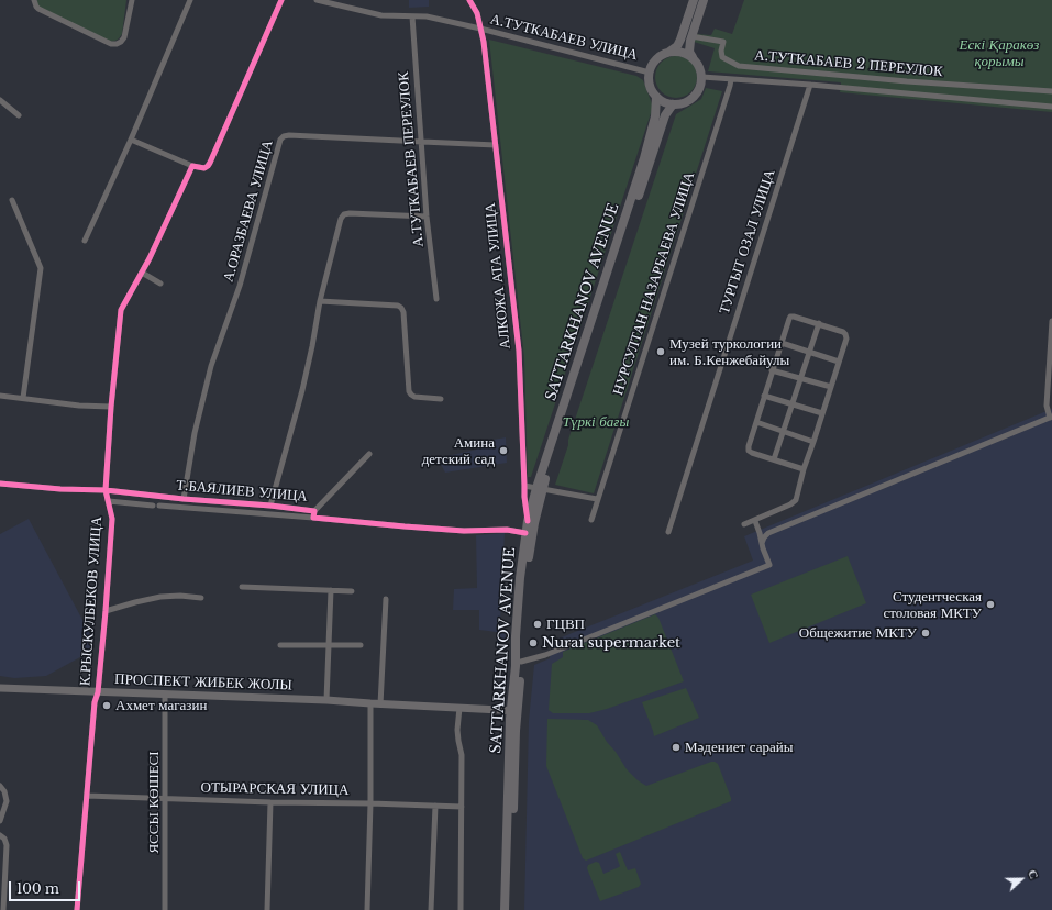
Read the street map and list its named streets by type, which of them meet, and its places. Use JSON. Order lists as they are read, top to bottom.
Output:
{
  "streets": {
    "main road": ["SATTARKHANOV AVENUE", "ПРОСПЕКТ ЖИБЕК ЖОЛЫ"],
    "street": [
      "А.ТУТКАБАЕВ УЛИЦА",
      "А.ТУТКАБАЕВ 2 ПЕРЕУЛОК",
      "А.ТУТКАБАЕВ ПЕРЕУЛОК",
      "А.ОРАЗБАЕВА УЛИЦА",
      "ТУРГЫТ ОЗАЛ УЛИЦА",
      "АЛКОЖА АТА УЛИЦА",
      "НУРСУЛТАН НАЗАРБАЕВА УЛИЦА",
      "Т.БАЯЛИЕВ УЛИЦА",
      "К.РЫСКУЛБЕКОВ УЛИЦА",
      "ОТЫРАРСКАЯ УЛИЦА",
      "ЯССЫ КӨШЕСІ"
    ]
  },
  "crossings": [
    ["А.ТУТКАБАЕВ УЛИЦА", "А.ТУТКАБАЕВ ПЕРЕУЛОК"],
    ["А.ТУТКАБАЕВ УЛИЦА", "АЛКОЖА АТА УЛИЦА"],
    ["А.ТУТКАБАЕВ УЛИЦА", "SATTARKHANOV AVENUE"],
    ["А.ТУТКАБАЕВ ПЕРЕУЛОК", "А.ОРАЗБАЕВА УЛИЦА"],
    ["А.ОРАЗБАЕВА УЛИЦА", "АЛКОЖА АТА УЛИЦА"],
    ["А.ОРАЗБАЕВА УЛИЦА", "Т.БАЯЛИЕВ УЛИЦА"],
    ["АЛКОЖА АТА УЛИЦА", "SATTARKHANOV AVENUE"],
    ["SATTARKHANOV AVENUE", "Т.БАЯЛИЕВ УЛИЦА"],
    ["SATTARKHANOV AVENUE", "ПРОСПЕКТ ЖИБЕК ЖОЛЫ"],
    ["Т.БАЯЛИЕВ УЛИЦА", "К.РЫСКУЛБЕКОВ УЛИЦА"],
    ["К.РЫСКУЛБЕКОВ УЛИЦА", "ПРОСПЕКТ ЖИБЕК ЖОЛЫ"],
    ["К.РЫСКУЛБЕКОВ УЛИЦА", "ОТЫРАРСКАЯ УЛИЦА"],
    ["ПРОСПЕКТ ЖИБЕК ЖОЛЫ", "ЯССЫ КӨШЕСІ"],
    ["ОТЫРАРСКАЯ УЛИЦА", "ЯССЫ КӨШЕСІ"]
  ],
  "parks": ["Ескі Қаракөз қорымы", "Түркі бағы"],
  "places": [
    "Музей туркологии им. Б.Кенжебайулы",
    "Амина детский сад",
    "Студентческая столовая МКТУ",
    "ГЦВП",
    "Общежитие МКТУ",
    "Nurai supermarket",
    "Ахмет магазин",
    "Мәдениет сарайы"
  ],
  "scale_bar": "100 m",
  "north": "right"
}
